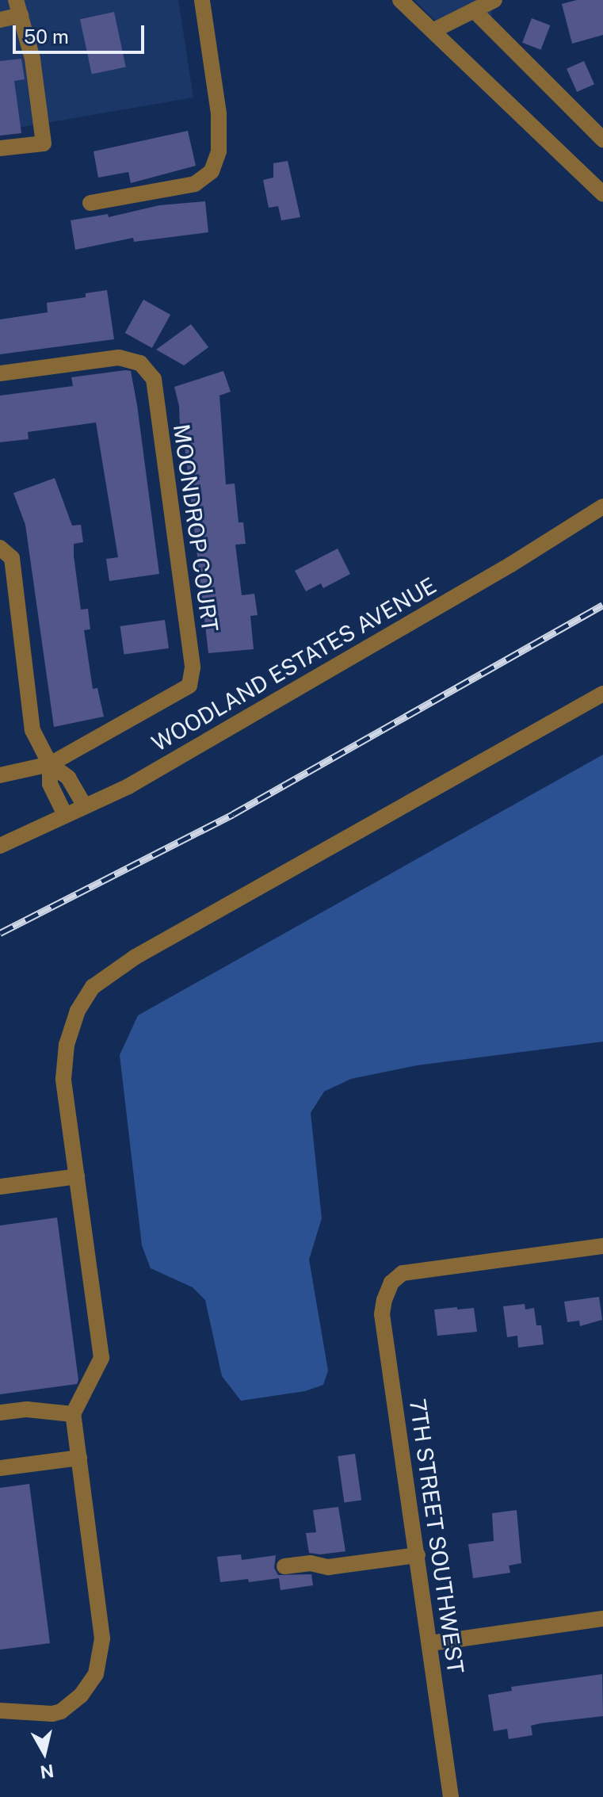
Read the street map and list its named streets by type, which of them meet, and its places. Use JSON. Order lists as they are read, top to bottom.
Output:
{
  "streets": {
    "street": ["MOONDROP COURT", "WOODLAND ESTATES AVENUE", "7TH STREET SOUTHWEST"]
  },
  "scale_bar": "50 m",
  "north": "bottom"
}
